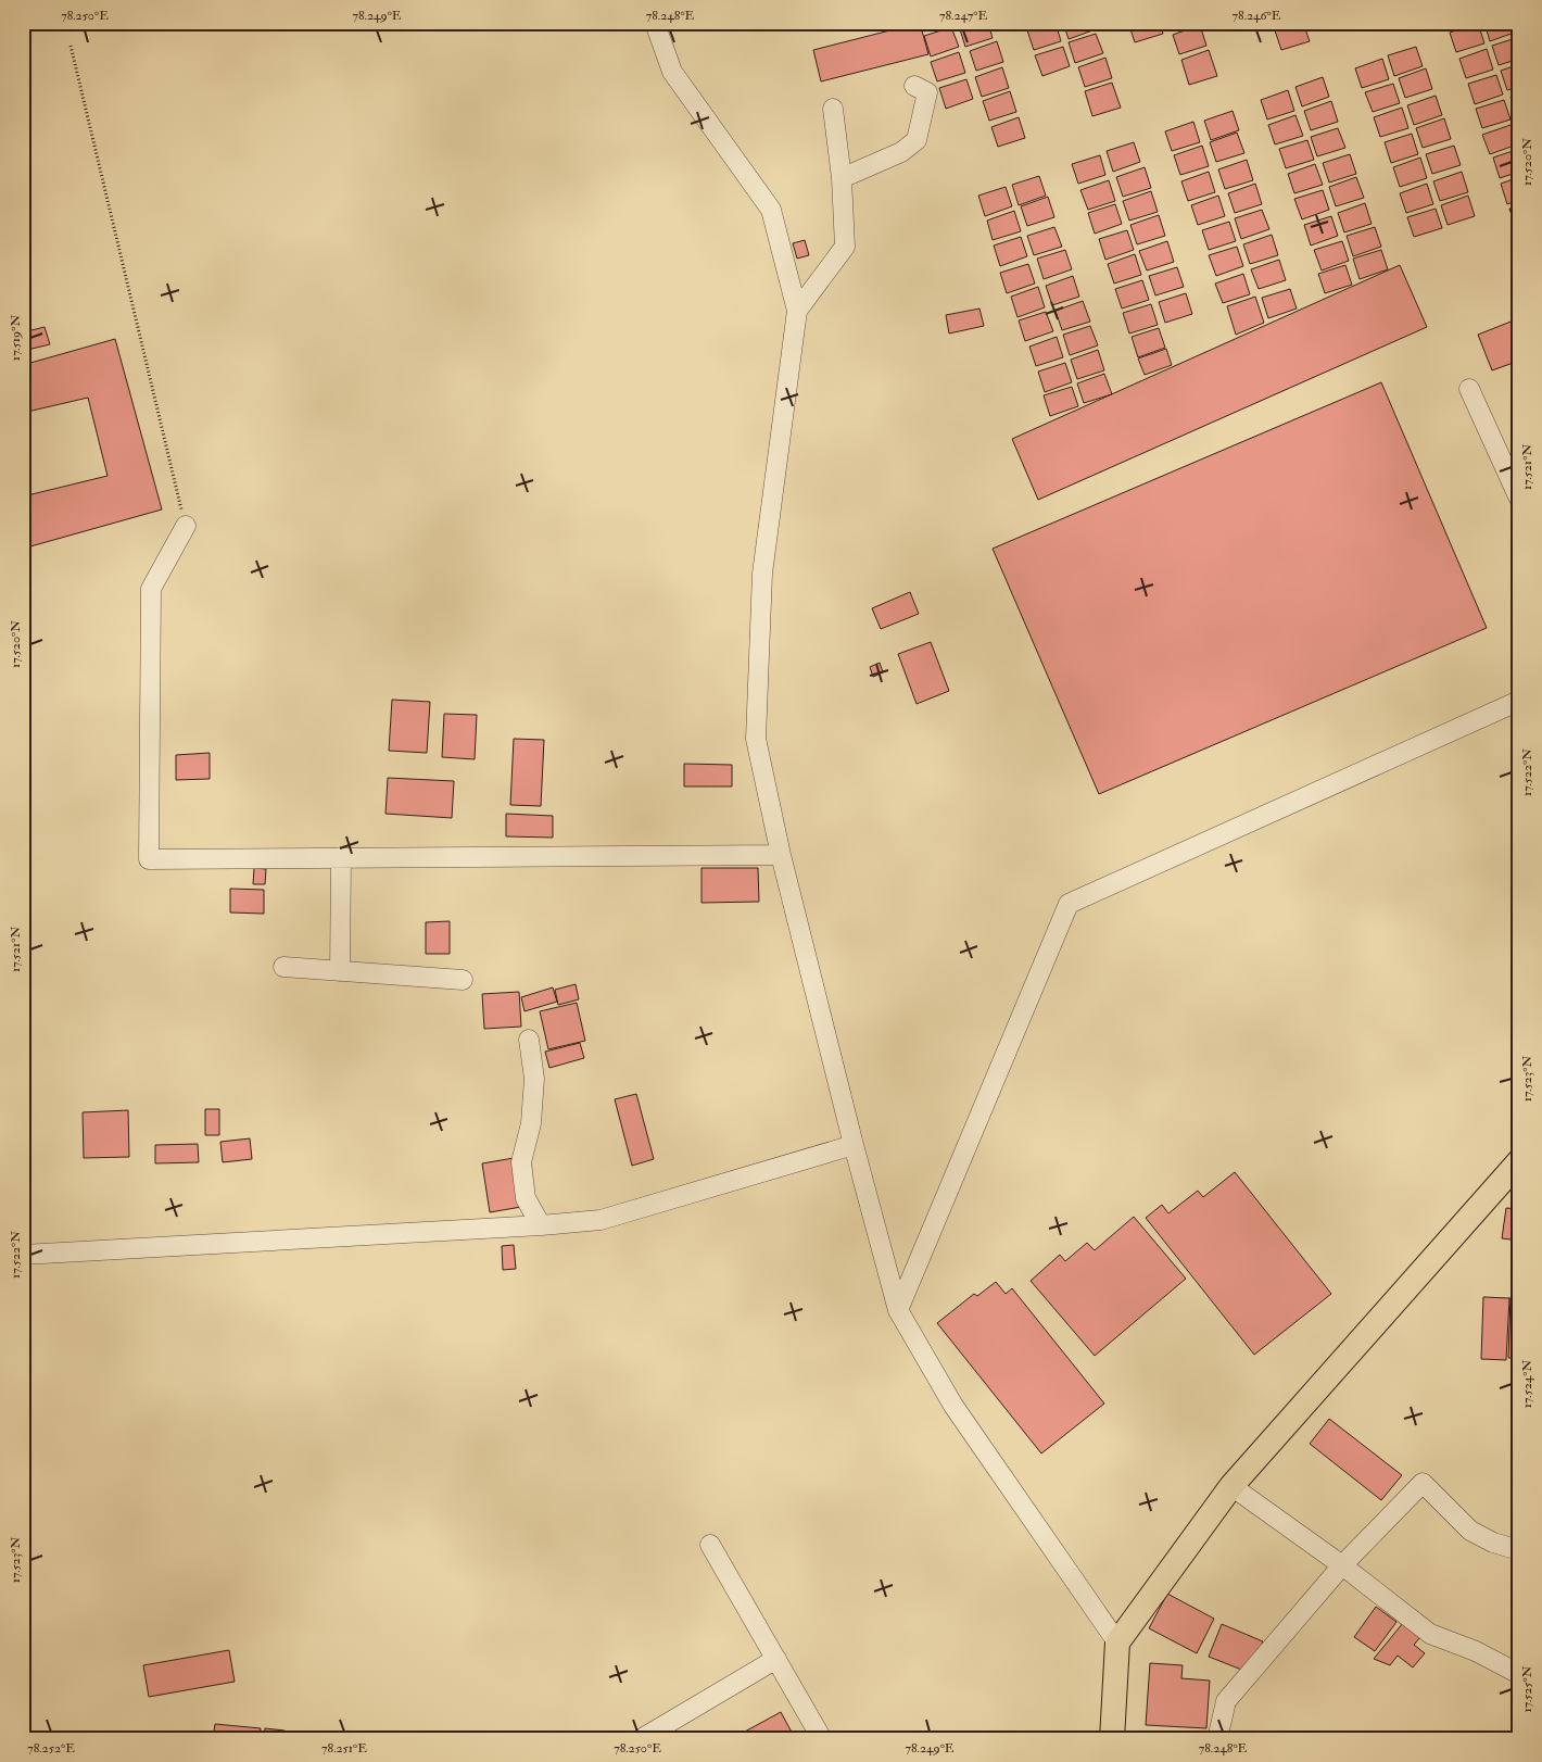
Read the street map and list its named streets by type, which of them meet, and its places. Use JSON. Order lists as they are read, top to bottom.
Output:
{
  "coordinates": [
    "78.250°E",
    "78.249°E",
    "78.248°E",
    "78.247°E",
    "78.246°E",
    "17.520°N",
    "17.519°N",
    "17.521°N",
    "17.522°N",
    "17.523°N",
    "17.524°N",
    "17.525°N",
    "78.252°E",
    "78.251°E"
  ]
}
